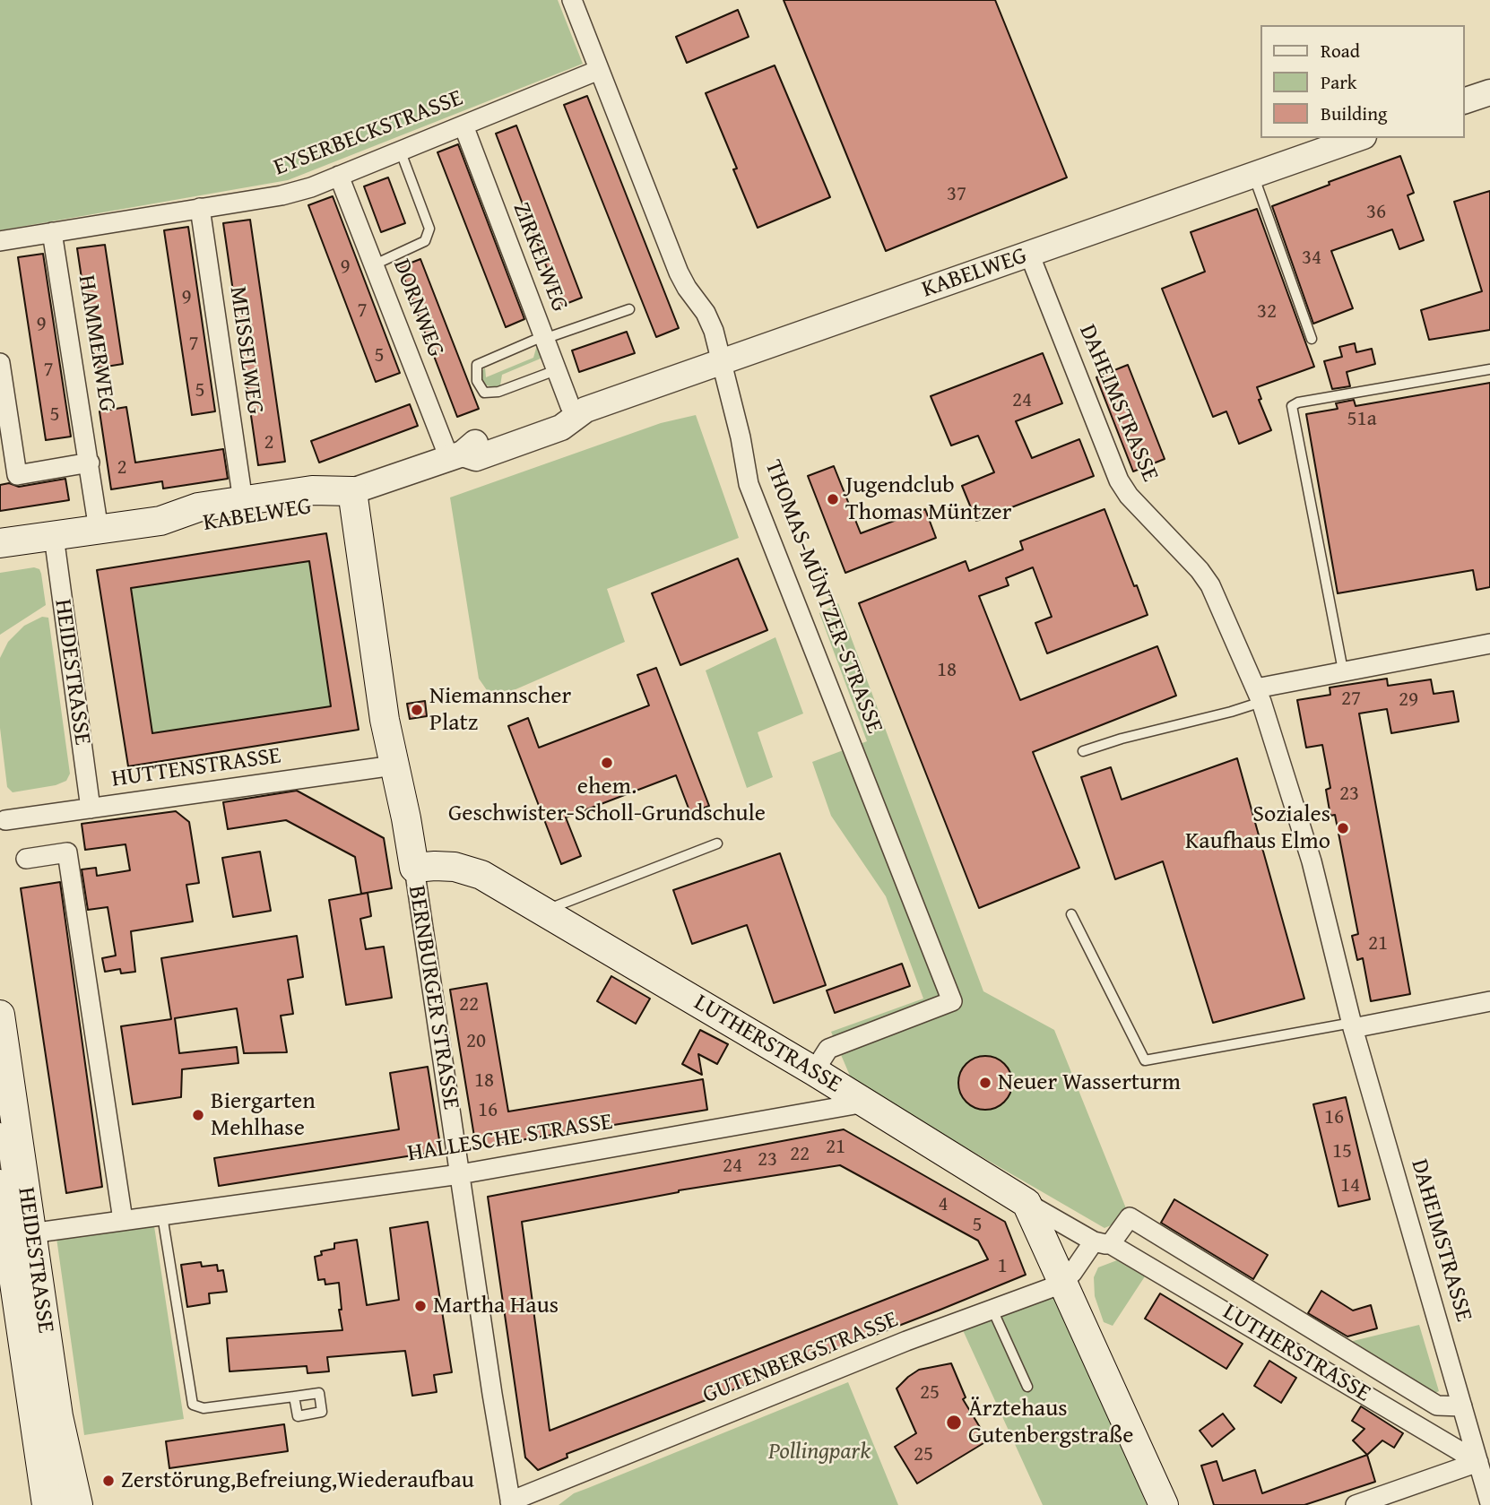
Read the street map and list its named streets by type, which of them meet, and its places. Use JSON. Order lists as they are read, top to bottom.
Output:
{
  "streets": {
    "main road": [
      "KABELWEG",
      "HEIDESTRASSE",
      "BERNBURGER STRASSE",
      "LUTHERSTRASSE"
    ],
    "street": [
      "EYSERBECKSTRASSE",
      "ZIRKELWEG",
      "DORNWEG",
      "HAMMERWEG",
      "MEISSELWEG",
      "DAHEIMSTRASSE",
      "THOMAS-MÜNTZER-STRASSE",
      "HUTTENSTRASSE",
      "HALLESCHE STRASSE",
      "GUTENBERGSTRASSE"
    ]
  },
  "crossings": [
    ["EYSERBECKSTRASSE", "ZIRKELWEG"],
    ["EYSERBECKSTRASSE", "DORNWEG"],
    ["EYSERBECKSTRASSE", "HAMMERWEG"],
    ["EYSERBECKSTRASSE", "MEISSELWEG"],
    ["EYSERBECKSTRASSE", "THOMAS-MÜNTZER-STRASSE"],
    ["ZIRKELWEG", "KABELWEG"],
    ["KABELWEG", "DORNWEG"],
    ["KABELWEG", "HAMMERWEG"],
    ["KABELWEG", "MEISSELWEG"],
    ["KABELWEG", "DAHEIMSTRASSE"],
    ["KABELWEG", "THOMAS-MÜNTZER-STRASSE"],
    ["KABELWEG", "HEIDESTRASSE"],
    ["KABELWEG", "BERNBURGER STRASSE"],
    ["DAHEIMSTRASSE", "LUTHERSTRASSE"],
    ["THOMAS-MÜNTZER-STRASSE", "LUTHERSTRASSE"],
    ["HEIDESTRASSE", "HUTTENSTRASSE"],
    ["HEIDESTRASSE", "HALLESCHE STRASSE"],
    ["HUTTENSTRASSE", "BERNBURGER STRASSE"],
    ["BERNBURGER STRASSE", "LUTHERSTRASSE"],
    ["BERNBURGER STRASSE", "HALLESCHE STRASSE"],
    ["BERNBURGER STRASSE", "GUTENBERGSTRASSE"],
    ["LUTHERSTRASSE", "HALLESCHE STRASSE"]
  ],
  "parks": ["Pollingpark"],
  "places": [
    "Jugendclub Thomas Müntzer",
    "Niemannscher Platz",
    "ehem. Geschwister-Scholl-Grundschule",
    "Soziales Kaufhaus Elmo",
    "Neuer Wasserturm",
    "Biergarten Mehlhase",
    "Martha Haus",
    "Ärztehaus Gutenbergstraße",
    "Zerstörung,Befreiung,Wiederaufbau"
  ],
  "house_numbers": [
    "37",
    "36",
    "34",
    "9",
    "9",
    "7",
    "32",
    "9",
    "7",
    "5",
    "7",
    "5",
    "24",
    "5",
    "51a",
    "2",
    "2",
    "18",
    "27",
    "29",
    "23",
    "21",
    "22",
    "20",
    "18",
    "16",
    "16",
    "21",
    "15",
    "22",
    "23",
    "24",
    "14",
    "4",
    "5",
    "1",
    "25",
    "25"
  ],
  "legend": ["Road", "Park", "Building"]
}
